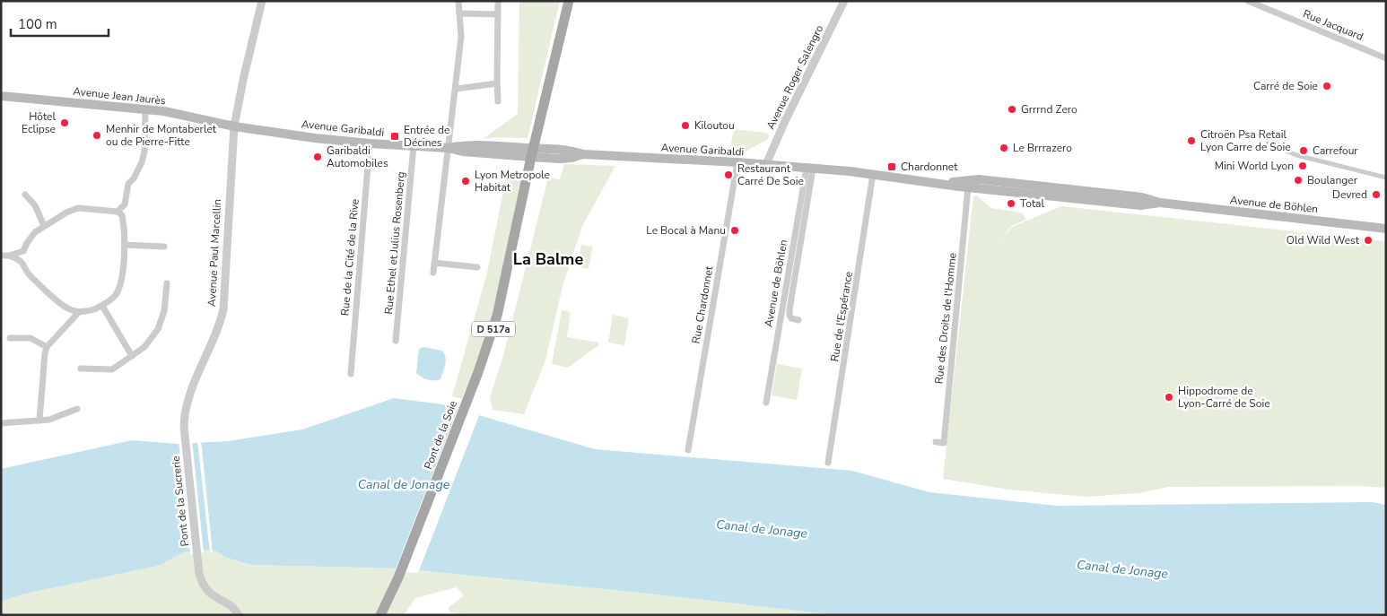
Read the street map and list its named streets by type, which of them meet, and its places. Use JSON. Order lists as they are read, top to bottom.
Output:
{
  "streets": {
    "main road": [
      "Avenue Jean Jaurès",
      "Avenue Garibaldi",
      "Avenue de Böhlen",
      "D 517a",
      "Pont de la Soie"
    ],
    "street": [
      "Rue Jacquard",
      "Avenue Roger Salengro",
      "Rue Ethel et Julius Rosenberg",
      "Avenue Paul Marcellin",
      "Rue de la Cité de la Rive",
      "Rue Chardonnet",
      "Rue de l'Espérance",
      "Rue des Droits de l'Homme",
      "Pont de la Sucrerie"
    ]
  },
  "crossings": [
    ["Avenue Roger Salengro", "Avenue Garibaldi"],
    ["Avenue Roger Salengro", "Avenue de Böhlen"],
    ["Avenue Jean Jaurès", "Avenue Garibaldi"],
    ["Avenue Jean Jaurès", "Avenue Paul Marcellin"],
    ["Avenue Garibaldi", "Avenue de Böhlen"],
    ["Avenue Garibaldi", "Rue Ethel et Julius Rosenberg"],
    ["Avenue Garibaldi", "Avenue Paul Marcellin"],
    ["Avenue Garibaldi", "Rue de la Cité de la Rive"],
    ["Avenue Garibaldi", "Rue Chardonnet"],
    ["Avenue Garibaldi", "Pont de la Soie"],
    ["Avenue de Böhlen", "Rue de l'Espérance"],
    ["Avenue de Böhlen", "Rue des Droits de l'Homme"],
    ["Avenue Paul Marcellin", "Pont de la Sucrerie"]
  ],
  "districts": ["La Balme"],
  "water": ["Canal de Jonage"],
  "places": {
    "other": [
      "Carré de Soie",
      "Grrrnd Zero",
      "Hôtel Eclipse",
      "Kiloutou",
      "Menhir de Montaberlet ou de Pierre-Fitte",
      "Citroën Psa Retail Lyon Carre de Soie",
      "Le Brrrazero",
      "Carrefour",
      "Garibaldi Automobiles",
      "Mini World Lyon",
      "Restaurant Carré De Soie",
      "Boulanger",
      "Lyon Metropole Habitat",
      "Devred",
      "Total",
      "Le Bocal à Manu",
      "Old Wild West",
      "Hippodrome de Lyon-Carré de Soie"
    ],
    "transit": ["Entrée de Décines", "Chardonnet"]
  },
  "scale_bar": "100 m"
}
